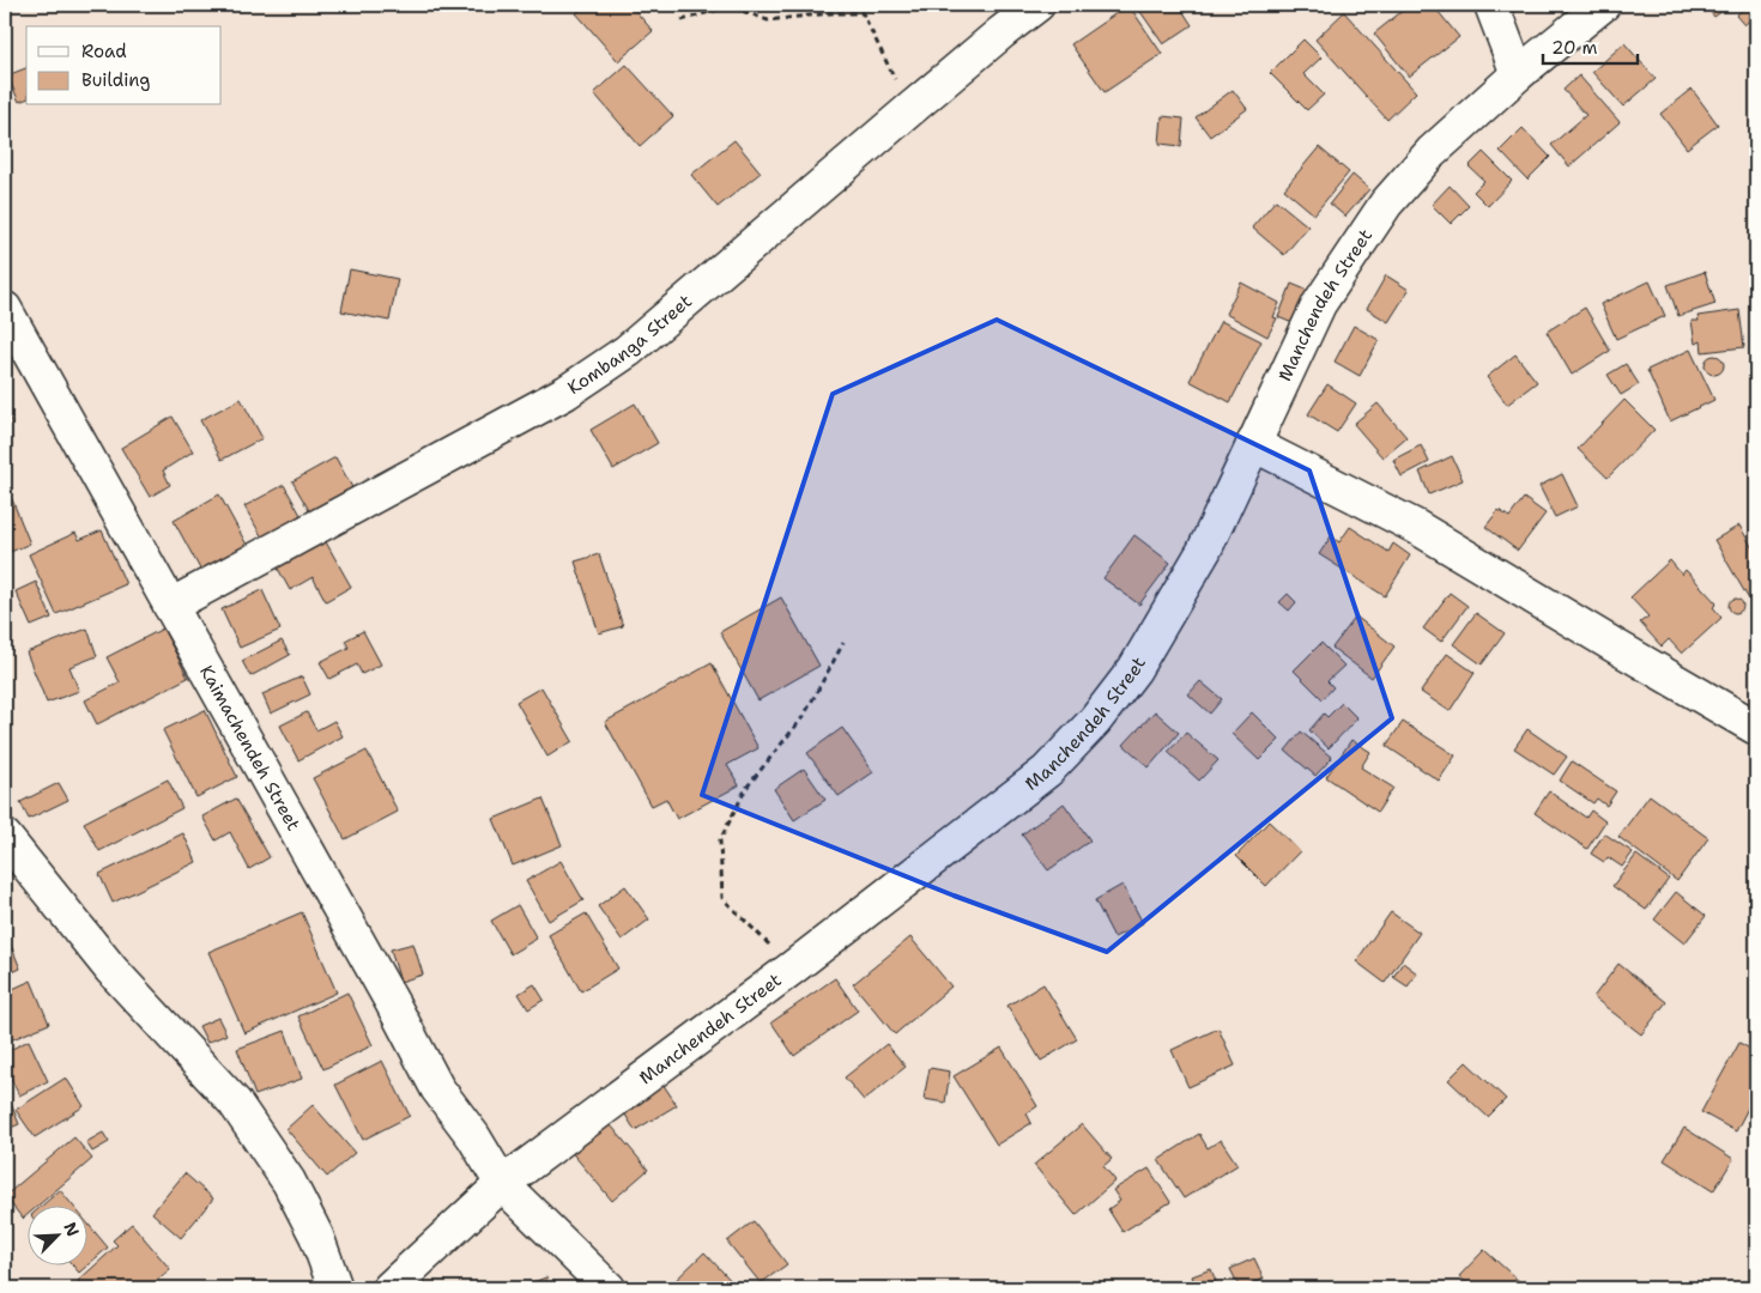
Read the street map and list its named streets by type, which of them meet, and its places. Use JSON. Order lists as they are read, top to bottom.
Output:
{
  "streets": {
    "street": ["Manchendeh Street", "Kombanga Street", "Kaimachendeh Street"]
  },
  "crossings": [
    ["Manchendeh Street", "Kaimachendeh Street"],
    ["Kombanga Street", "Kaimachendeh Street"]
  ],
  "legend": ["Road", "Building"],
  "scale_bar": "20 m",
  "north": "top right"
}
